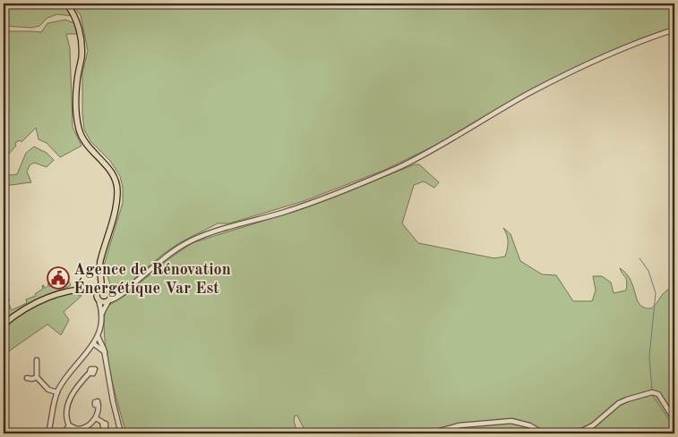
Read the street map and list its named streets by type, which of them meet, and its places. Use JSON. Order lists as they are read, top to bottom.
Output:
{
  "places": {
    "public building": ["Agence de Rénovation Énergétique Var Est"]
  }
}
